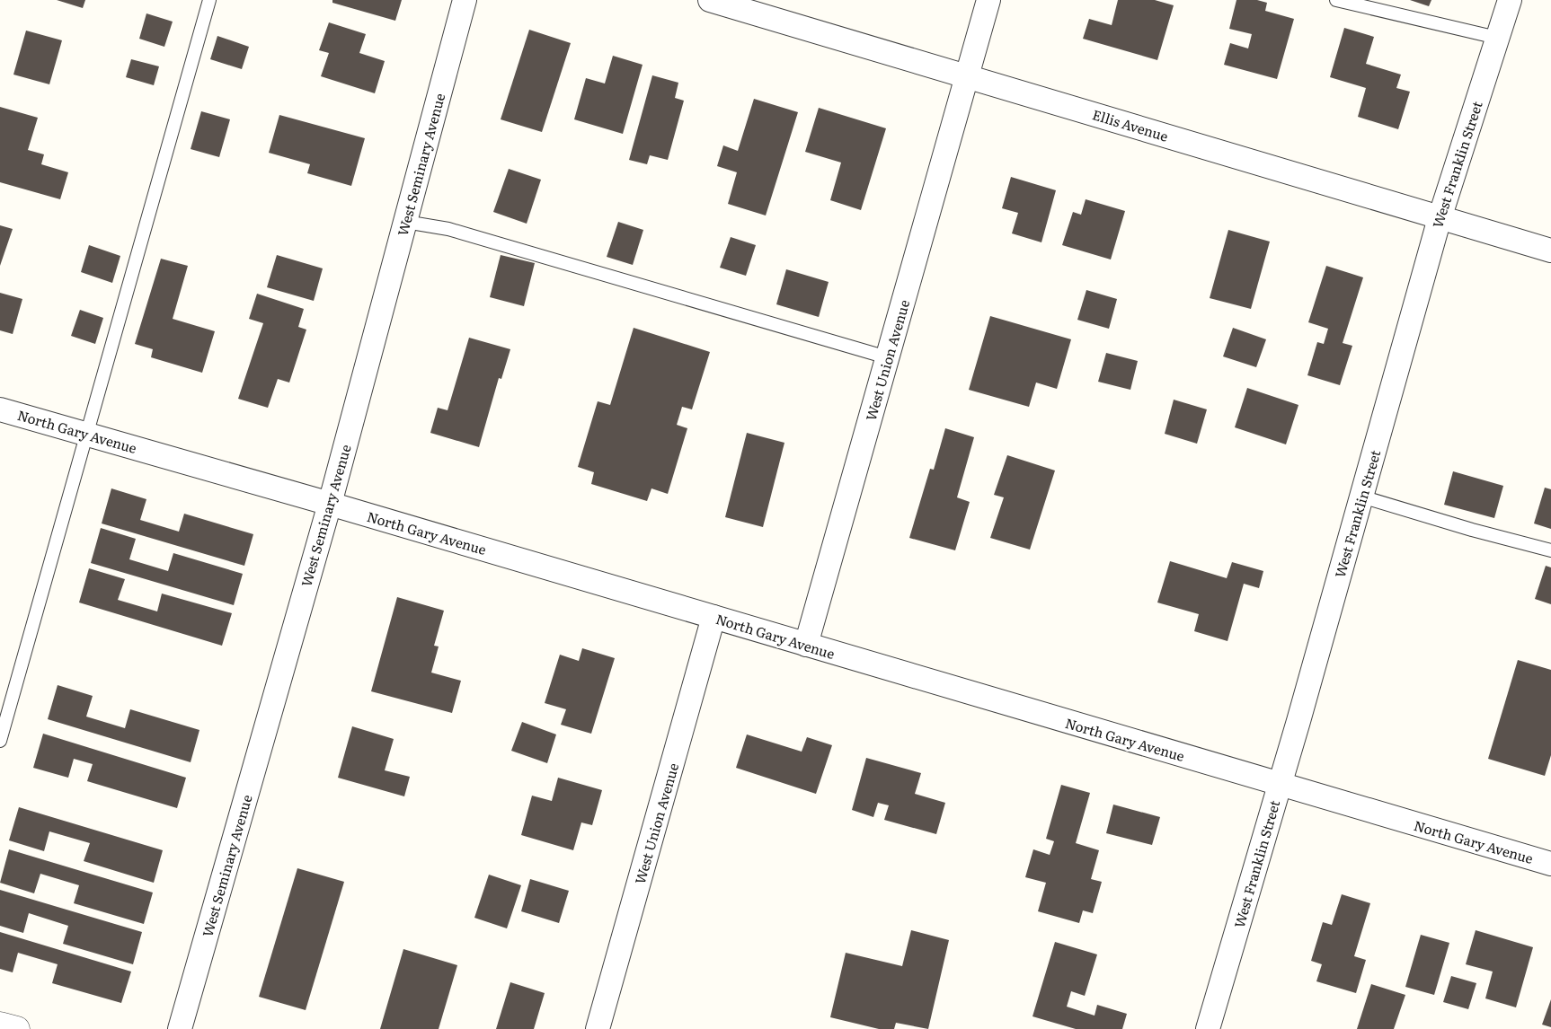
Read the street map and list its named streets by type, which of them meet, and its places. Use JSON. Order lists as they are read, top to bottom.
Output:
{
  "streets": {
    "street": [
      "Ellis Avenue",
      "West Seminary Avenue",
      "West Franklin Street",
      "West Union Avenue",
      "North Gary Avenue"
    ]
  },
  "crossings": [
    ["Ellis Avenue", "West Franklin Street"],
    ["Ellis Avenue", "West Union Avenue"],
    ["West Seminary Avenue", "North Gary Avenue"],
    ["West Franklin Street", "North Gary Avenue"],
    ["West Union Avenue", "North Gary Avenue"]
  ]
}
